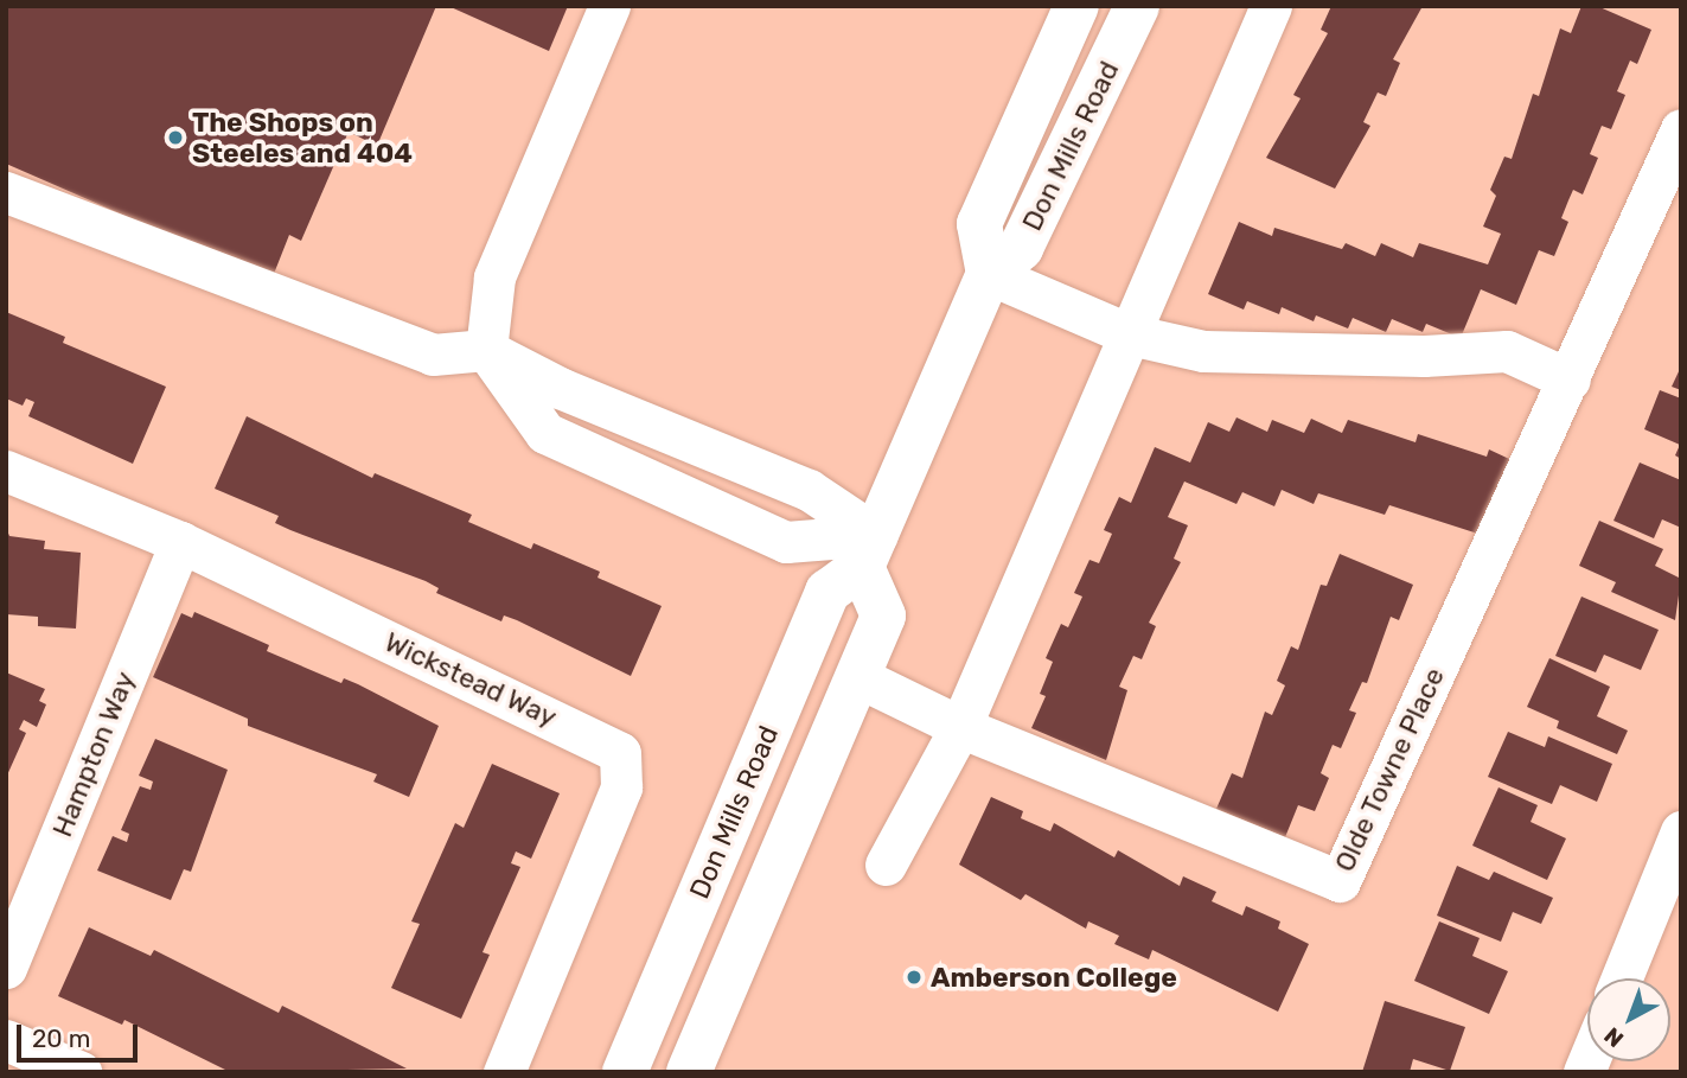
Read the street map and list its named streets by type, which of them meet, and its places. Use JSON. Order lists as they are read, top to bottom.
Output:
{
  "streets": {
    "main road": ["Don Mills Road"],
    "street": ["Wickstead Way", "Hampton Way", "Olde Towne Place"]
  },
  "crossings": [
    ["Wickstead Way", "Hampton Way"]
  ],
  "places": ["The Shops on Steeles and 404", "Amberson College"],
  "scale_bar": "20 m",
  "north": "bottom left"
}
